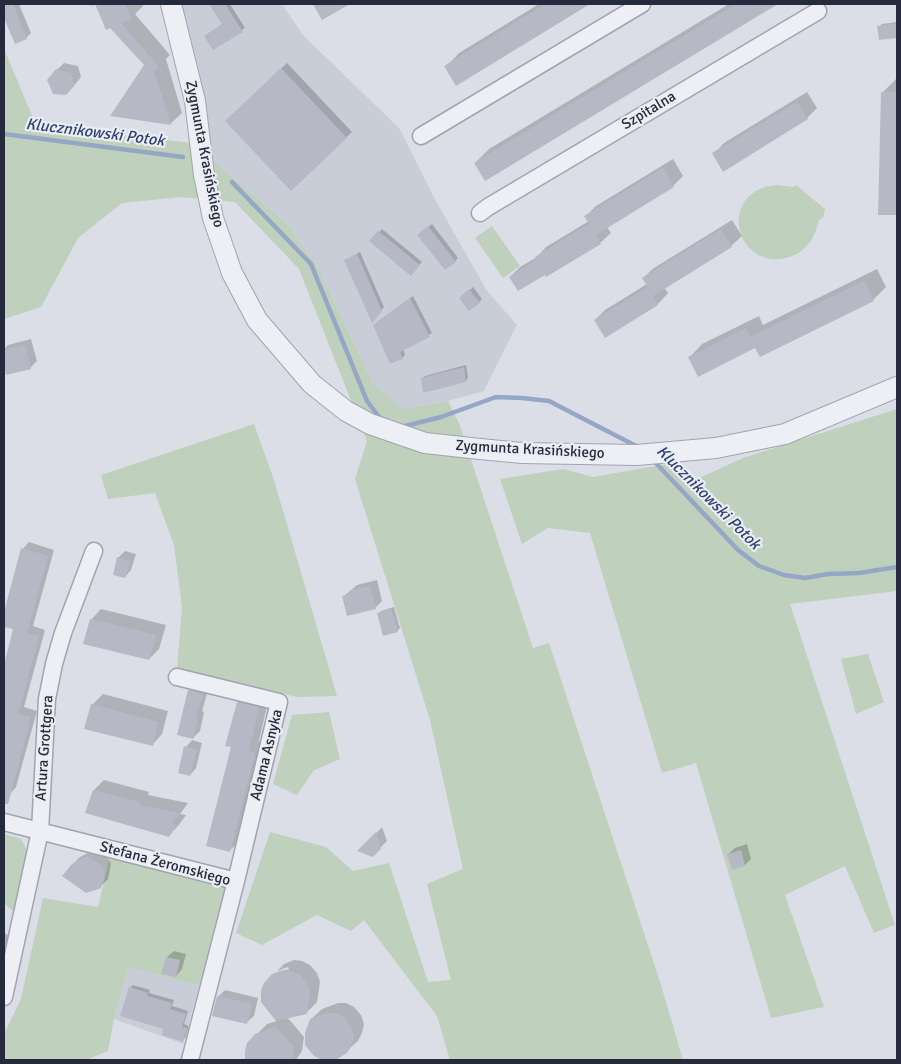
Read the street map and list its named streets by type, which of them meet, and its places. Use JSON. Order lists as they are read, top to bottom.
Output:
{
  "streets": {
    "street": [
      "Szpitalna",
      "Zygmunta Krasińskiego",
      "Artura Grottgera",
      "Adama Asnyka",
      "Stefana Żeromskiego"
    ]
  },
  "crossings": [
    ["Artura Grottgera", "Stefana Żeromskiego"],
    ["Adama Asnyka", "Stefana Żeromskiego"]
  ],
  "water": ["Klucznikowski Potok"]
}
